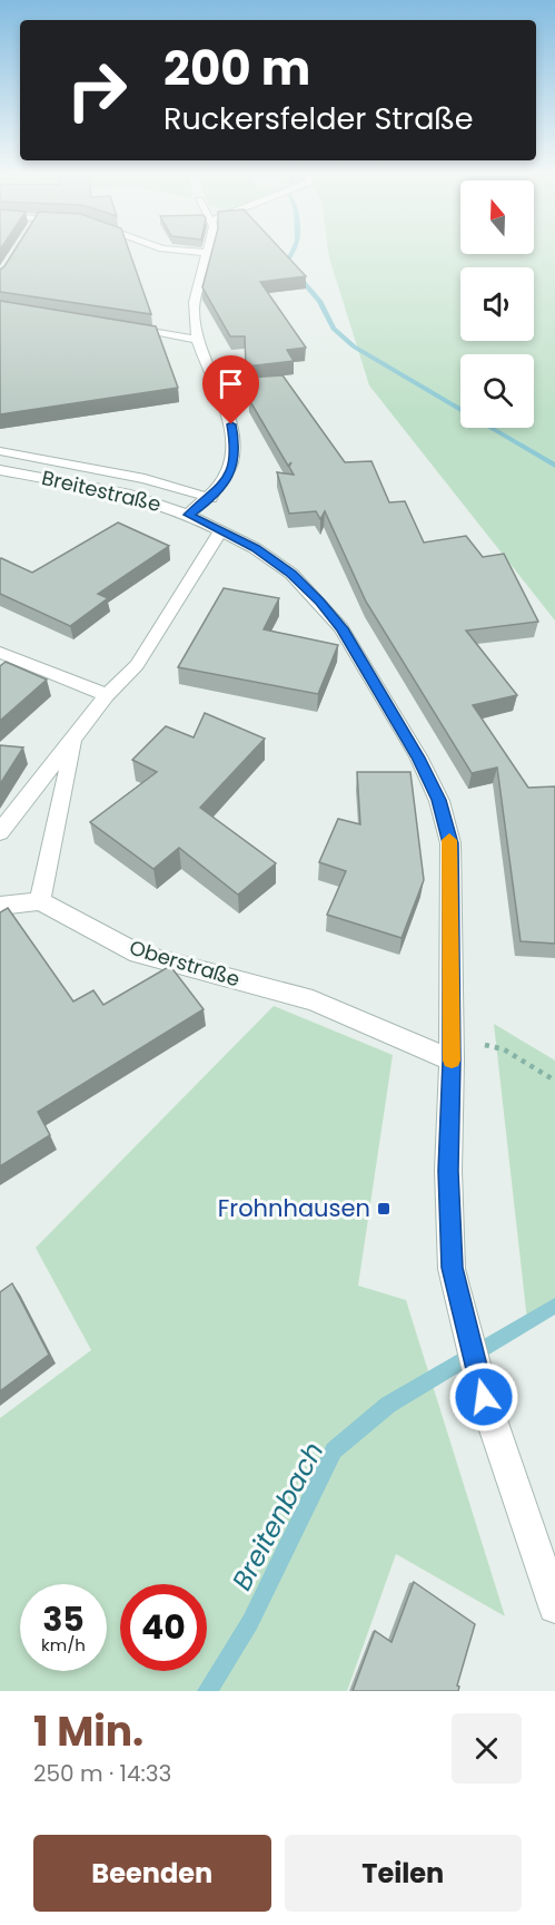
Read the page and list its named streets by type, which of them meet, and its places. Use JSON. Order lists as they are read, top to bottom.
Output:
{
  "streets": {
    "street": ["Breitestraße", "Oberstraße"]
  },
  "crossings": [
    ["Breitestraße", "Oberstraße"]
  ],
  "water": ["Breitenbach"],
  "places": {
    "transit": ["Frohnhausen"]
  },
  "north": "top",
  "page": {
    "turn": ["200 m", "Ruckersfelder Straße"],
    "speed": "35 km/h",
    "limit": "40",
    "heading": ["1 Min.", "250 m · 14:33"],
    "buttons": ["Beenden", "Teilen"]
  }
}
